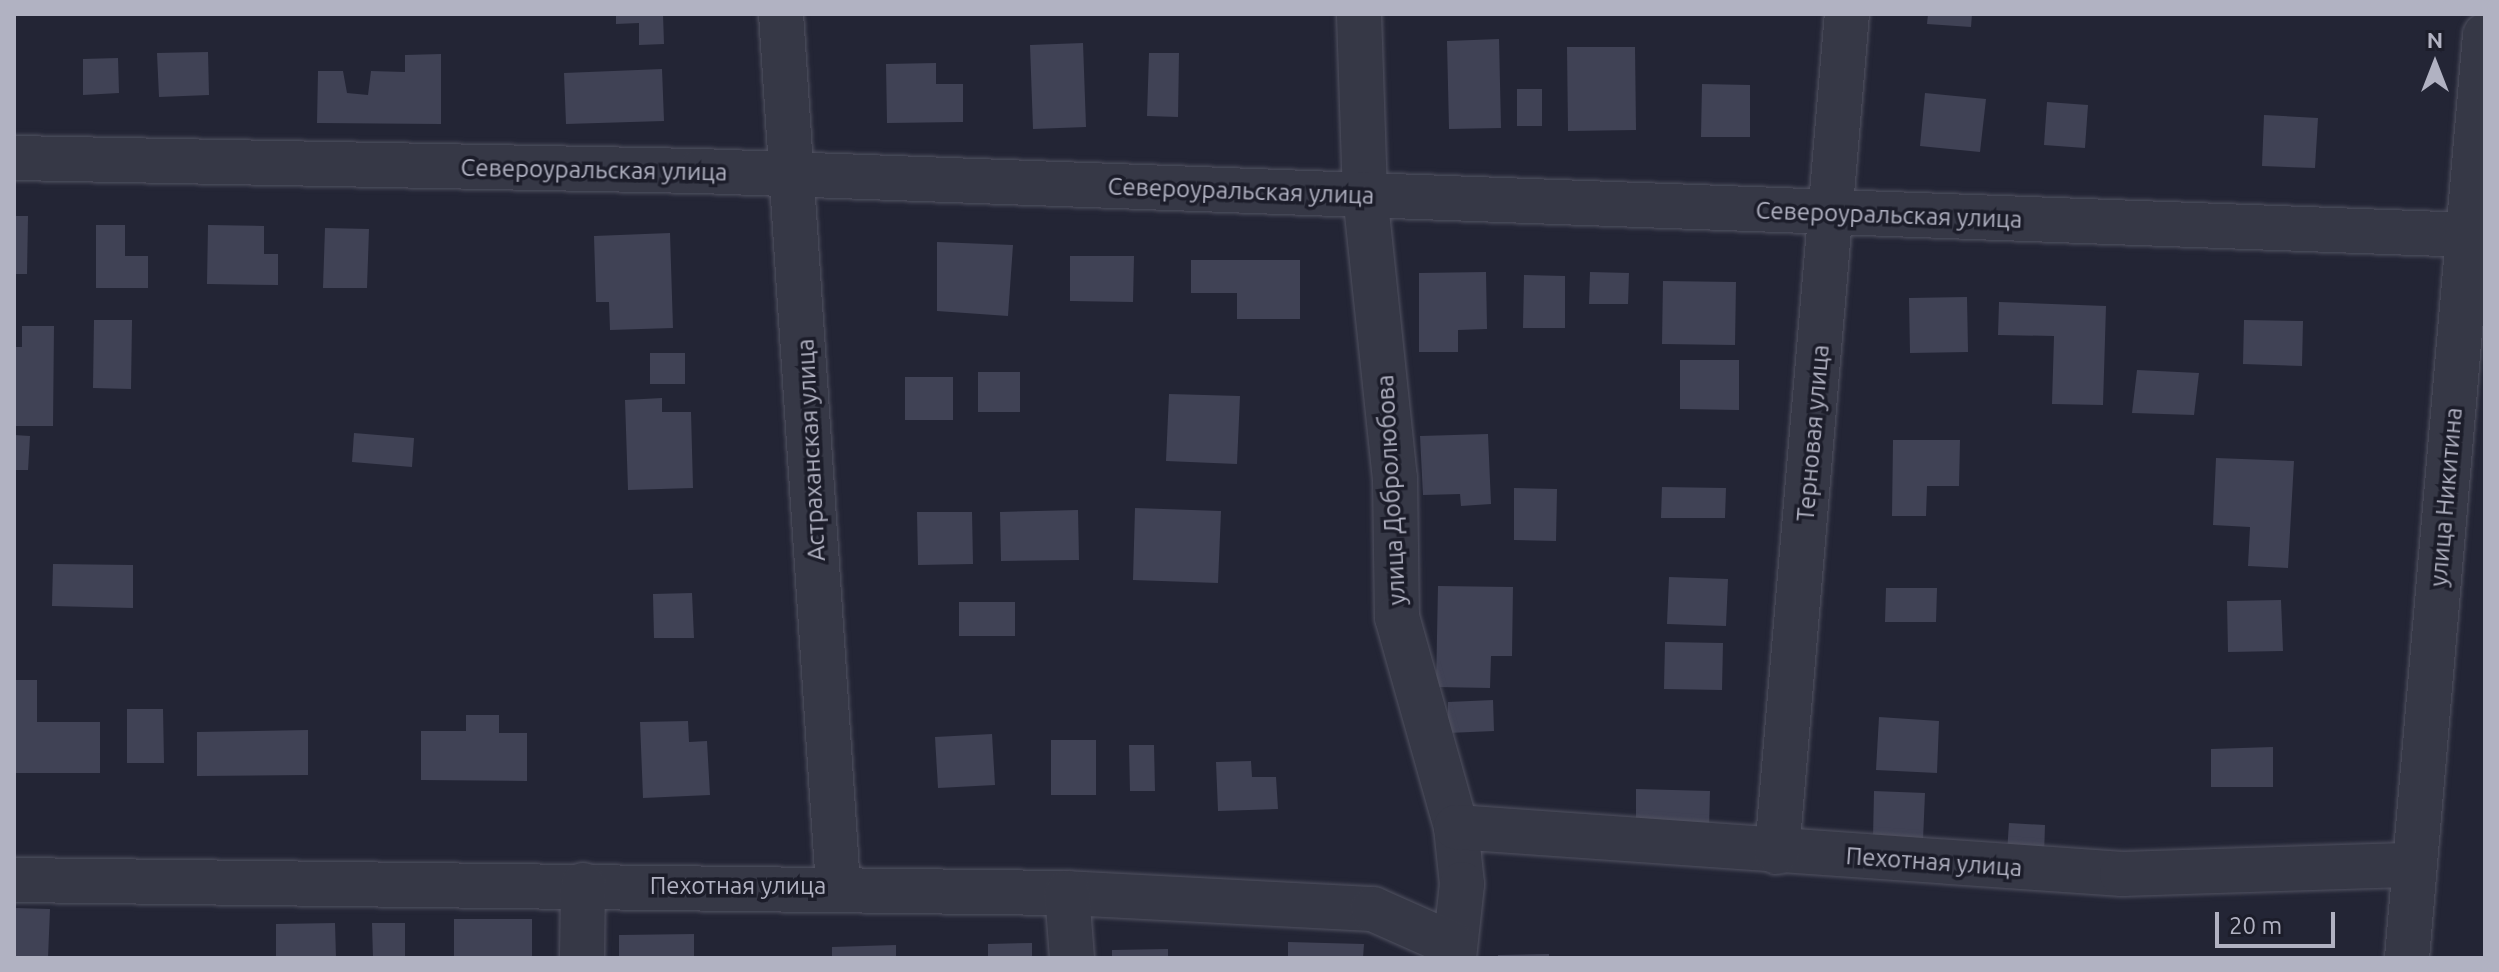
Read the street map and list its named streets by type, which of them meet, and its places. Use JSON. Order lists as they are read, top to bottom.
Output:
{
  "streets": {
    "street": [
      "Североуральская улица",
      "Терновая улица",
      "Астраханская улица",
      "улица Добролюбова",
      "улица Никитина",
      "Пехотная улица"
    ]
  },
  "crossings": [
    ["Североуральская улица", "Терновая улица"],
    ["Североуральская улица", "Астраханская улица"],
    ["Североуральская улица", "улица Добролюбова"],
    ["Североуральская улица", "улица Никитина"],
    ["Терновая улица", "Пехотная улица"],
    ["Астраханская улица", "Пехотная улица"],
    ["улица Добролюбова", "Пехотная улица"],
    ["улица Никитина", "Пехотная улица"]
  ],
  "scale_bar": "20 m",
  "north": "top"
}
